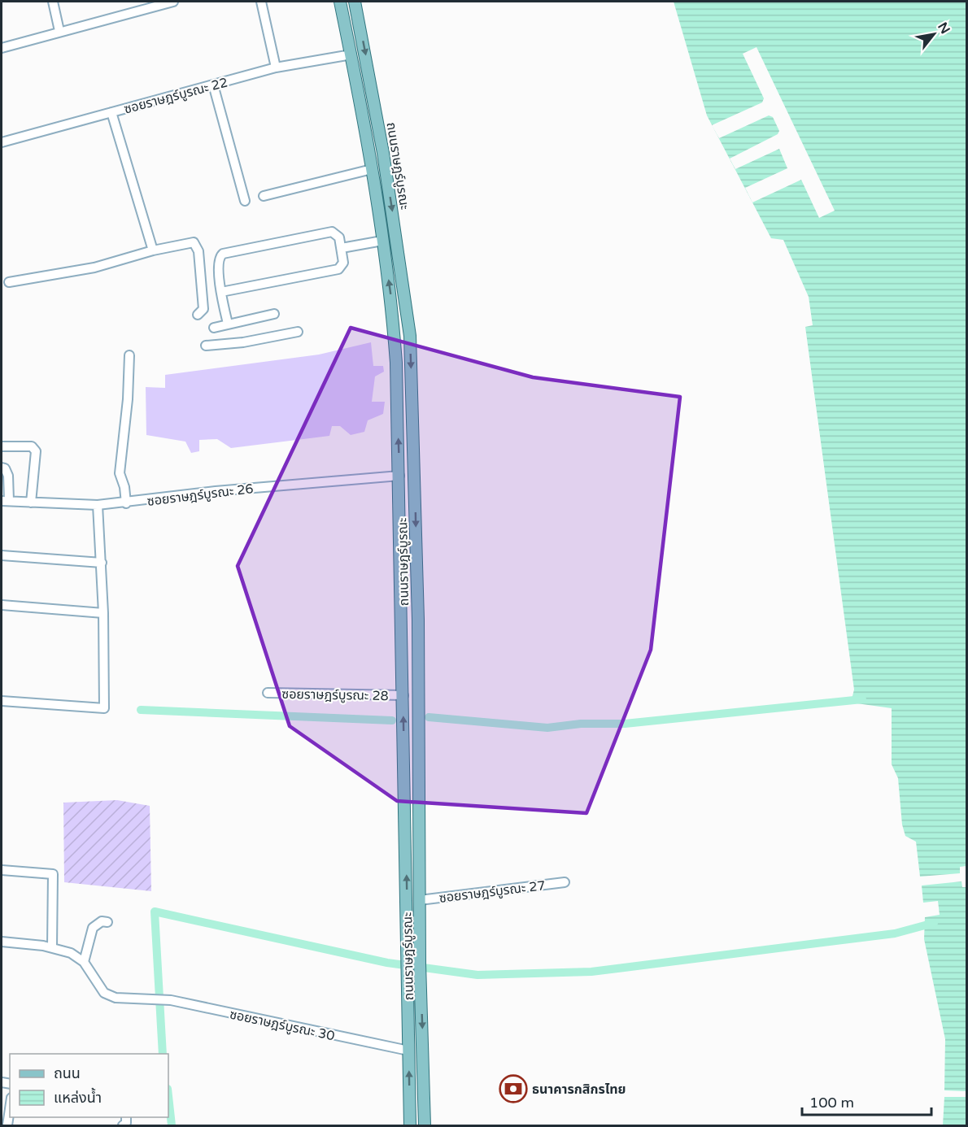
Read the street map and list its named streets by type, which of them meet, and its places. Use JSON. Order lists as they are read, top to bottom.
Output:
{
  "streets": {
    "main road": ["ถนนราษฎร์บูรณะ"],
    "street": [
      "ซอยราษฎร์บูรณะ 22",
      "ซอยราษฎร์บูรณะ 26",
      "ซอยราษฎร์บูรณะ 28",
      "ซอยราษฎร์บูรณะ 27",
      "ซอยราษฎร์บูรณะ 30"
    ]
  },
  "crossings": [
    ["ซอยราษฎร์บูรณะ 22", "ถนนราษฎร์บูรณะ"],
    ["ถนนราษฎร์บูรณะ", "ซอยราษฎร์บูรณะ 26"],
    ["ถนนราษฎร์บูรณะ", "ซอยราษฎร์บูรณะ 28"],
    ["ถนนราษฎร์บูรณะ", "ซอยราษฎร์บูรณะ 27"],
    ["ถนนราษฎร์บูรณะ", "ซอยราษฎร์บูรณะ 30"]
  ],
  "places": {
    "bank": ["ธนาคารกสิกรไทย"]
  },
  "legend": ["ถนน", "แหล่งน้ำ"],
  "scale_bar": "100 m",
  "north": "top right"
}
